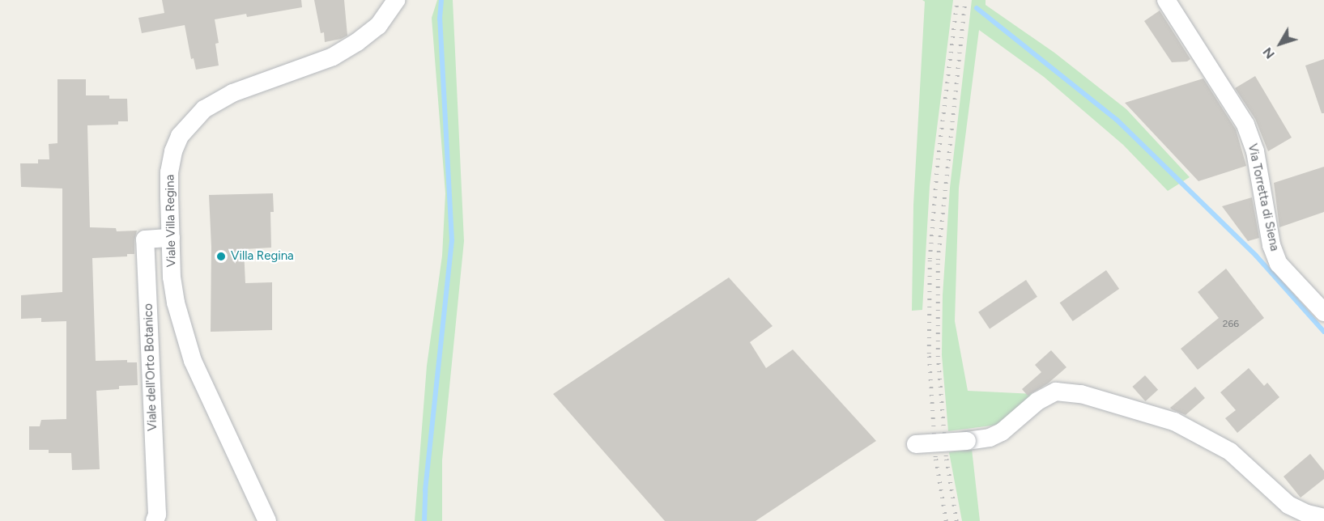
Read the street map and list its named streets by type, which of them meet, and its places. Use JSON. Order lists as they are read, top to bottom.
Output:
{
  "streets": {
    "street": ["Via Torretta di Siena", "Viale Villa Regina", "Viale dell'Orto Botanico"]
  },
  "crossings": [
    ["Viale Villa Regina", "Viale dell'Orto Botanico"]
  ],
  "places": ["Villa Regina"],
  "house_numbers": ["266"],
  "north": "bottom left"
}
